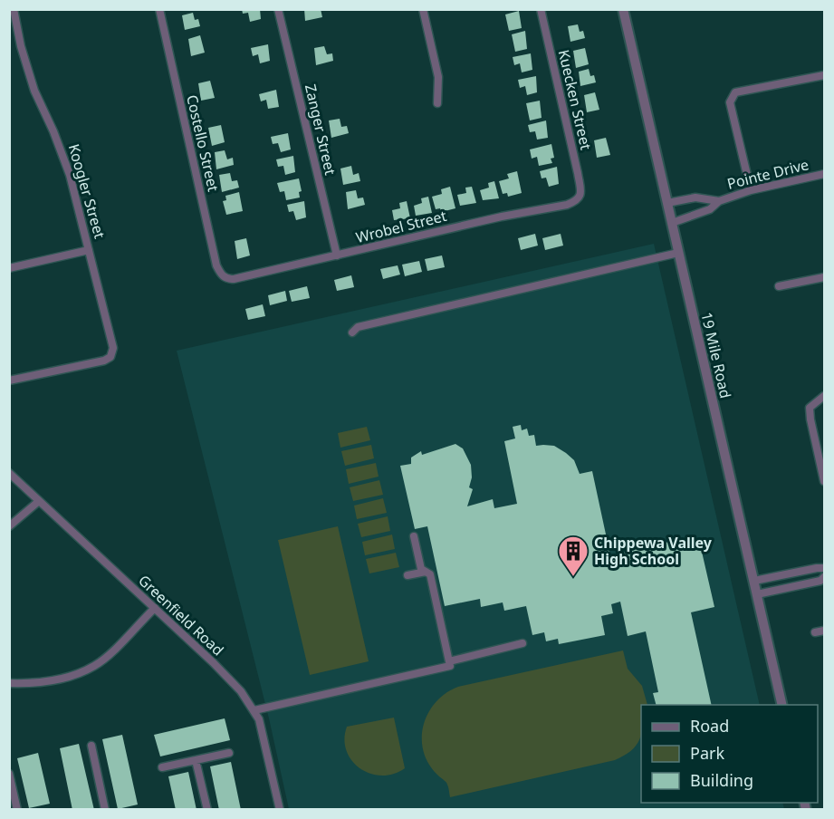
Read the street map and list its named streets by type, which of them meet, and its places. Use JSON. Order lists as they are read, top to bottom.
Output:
{
  "streets": {
    "street": [
      "Kuecken Street",
      "Zanger Street",
      "Costello Street",
      "Pointe Drive",
      "Koogler Street",
      "Wrobel Street",
      "19 Mile Road",
      "Greenfield Road"
    ]
  },
  "crossings": [
    ["Kuecken Street", "Wrobel Street"],
    ["Zanger Street", "Wrobel Street"],
    ["Costello Street", "Wrobel Street"],
    ["Pointe Drive", "19 Mile Road"]
  ],
  "places": {
    "building": ["Chippewa Valley High School"]
  },
  "legend": ["Road", "Park", "Building"]
}
